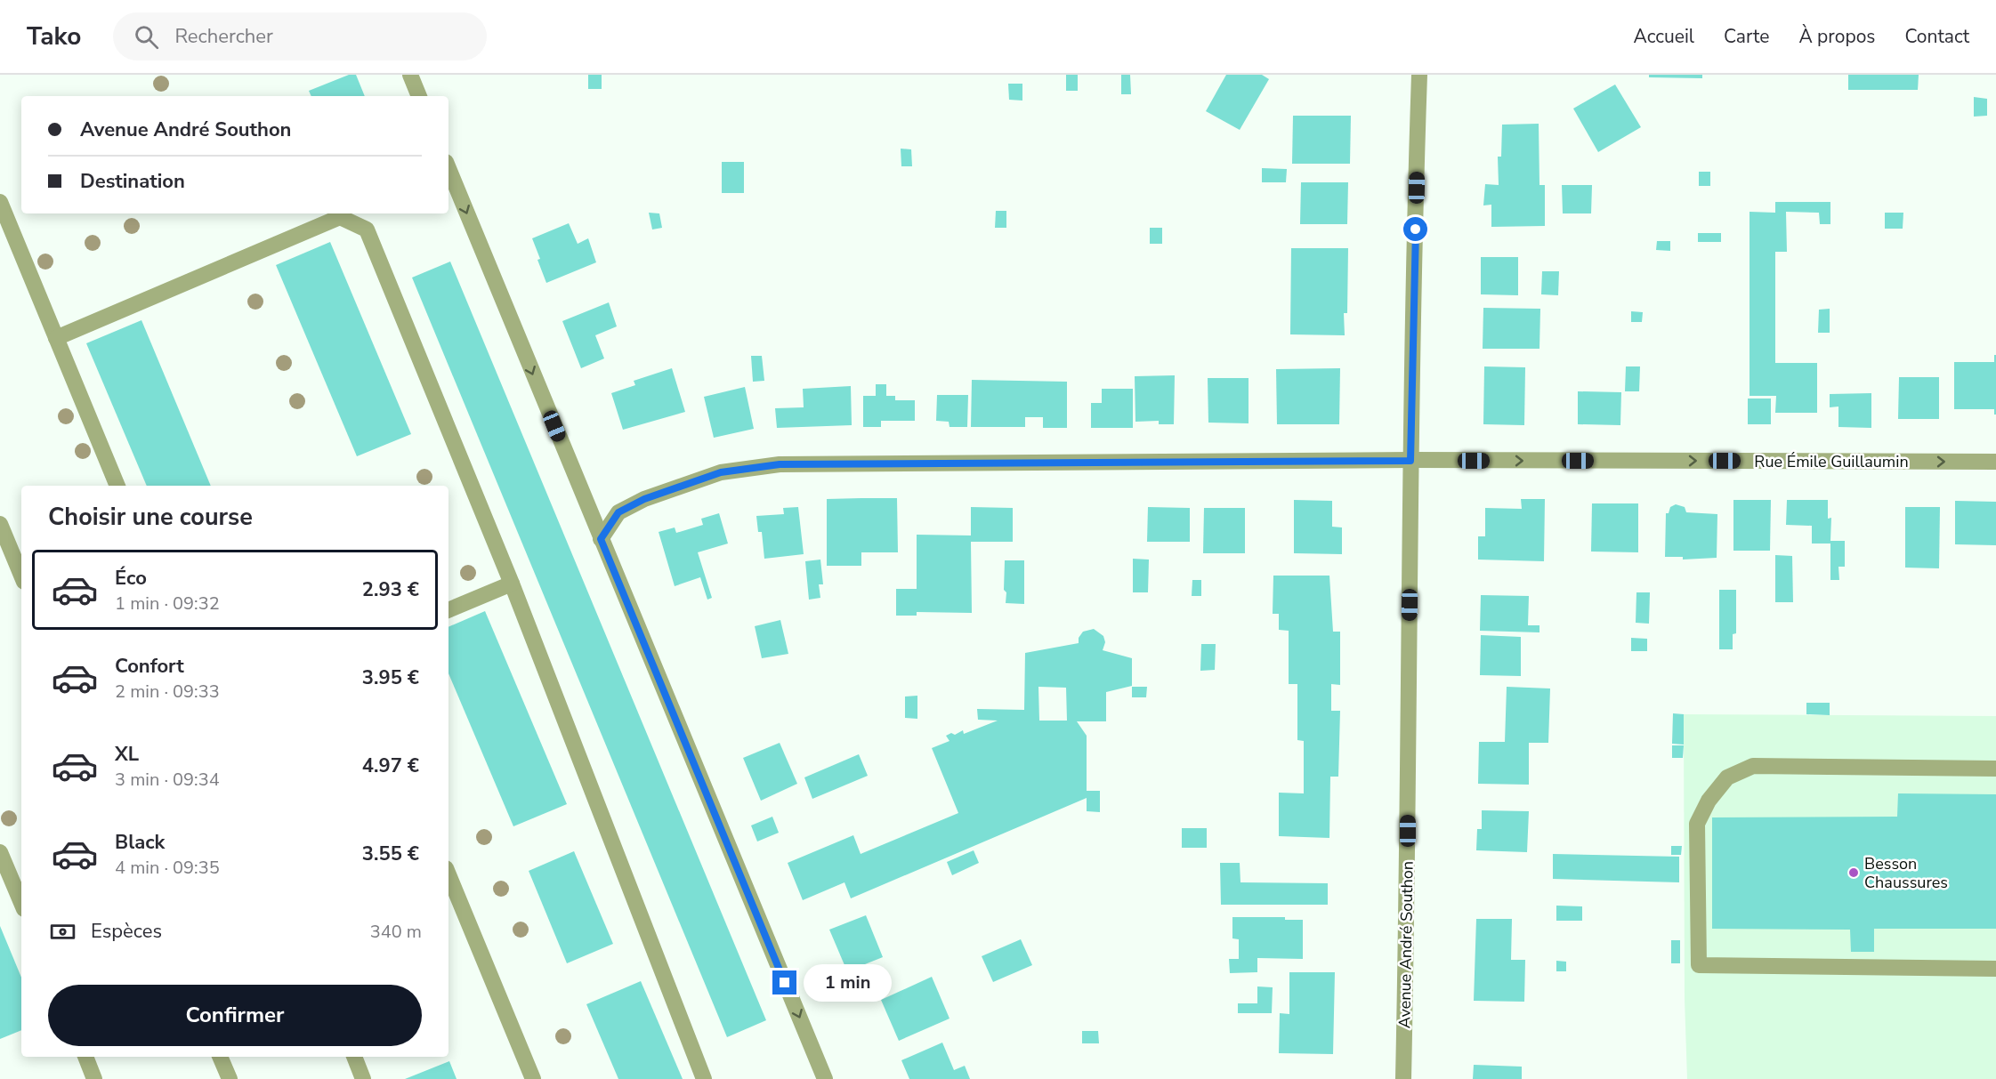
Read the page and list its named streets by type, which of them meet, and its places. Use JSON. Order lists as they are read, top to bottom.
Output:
{
  "streets": {
    "street": ["Rue Émile Guillaumin", "Avenue André Southon"]
  },
  "crossings": [
    ["Rue Émile Guillaumin", "Avenue André Southon"]
  ],
  "one_way": ["Rue Émile Guillaumin"],
  "places": ["Besson Chaussures"],
  "page": {
    "header": "Tako",
    "search": "Rechercher",
    "nav": [
      "Accueil",
      "Carte",
      "À propos",
      "Contact"
    ],
    "banner": ["Avenue André Southon", "Destination"],
    "heading": "Choisir une course",
    "list": [
      {
        "name": "Éco",
        "note": "1 min · 09:32",
        "value": "2.93 €"
      },
      {
        "name": "Confort",
        "note": "2 min · 09:33",
        "value": "3.95 €"
      },
      {
        "name": "XL",
        "note": "3 min · 09:34",
        "value": "4.97 €"
      },
      {
        "name": "Black",
        "note": "4 min · 09:35",
        "value": "3.55 €"
      }
    ],
    "pay": ["Espèces", "340 m"],
    "bubble": "1 min",
    "buttons": "Confirmer"
  }
}
